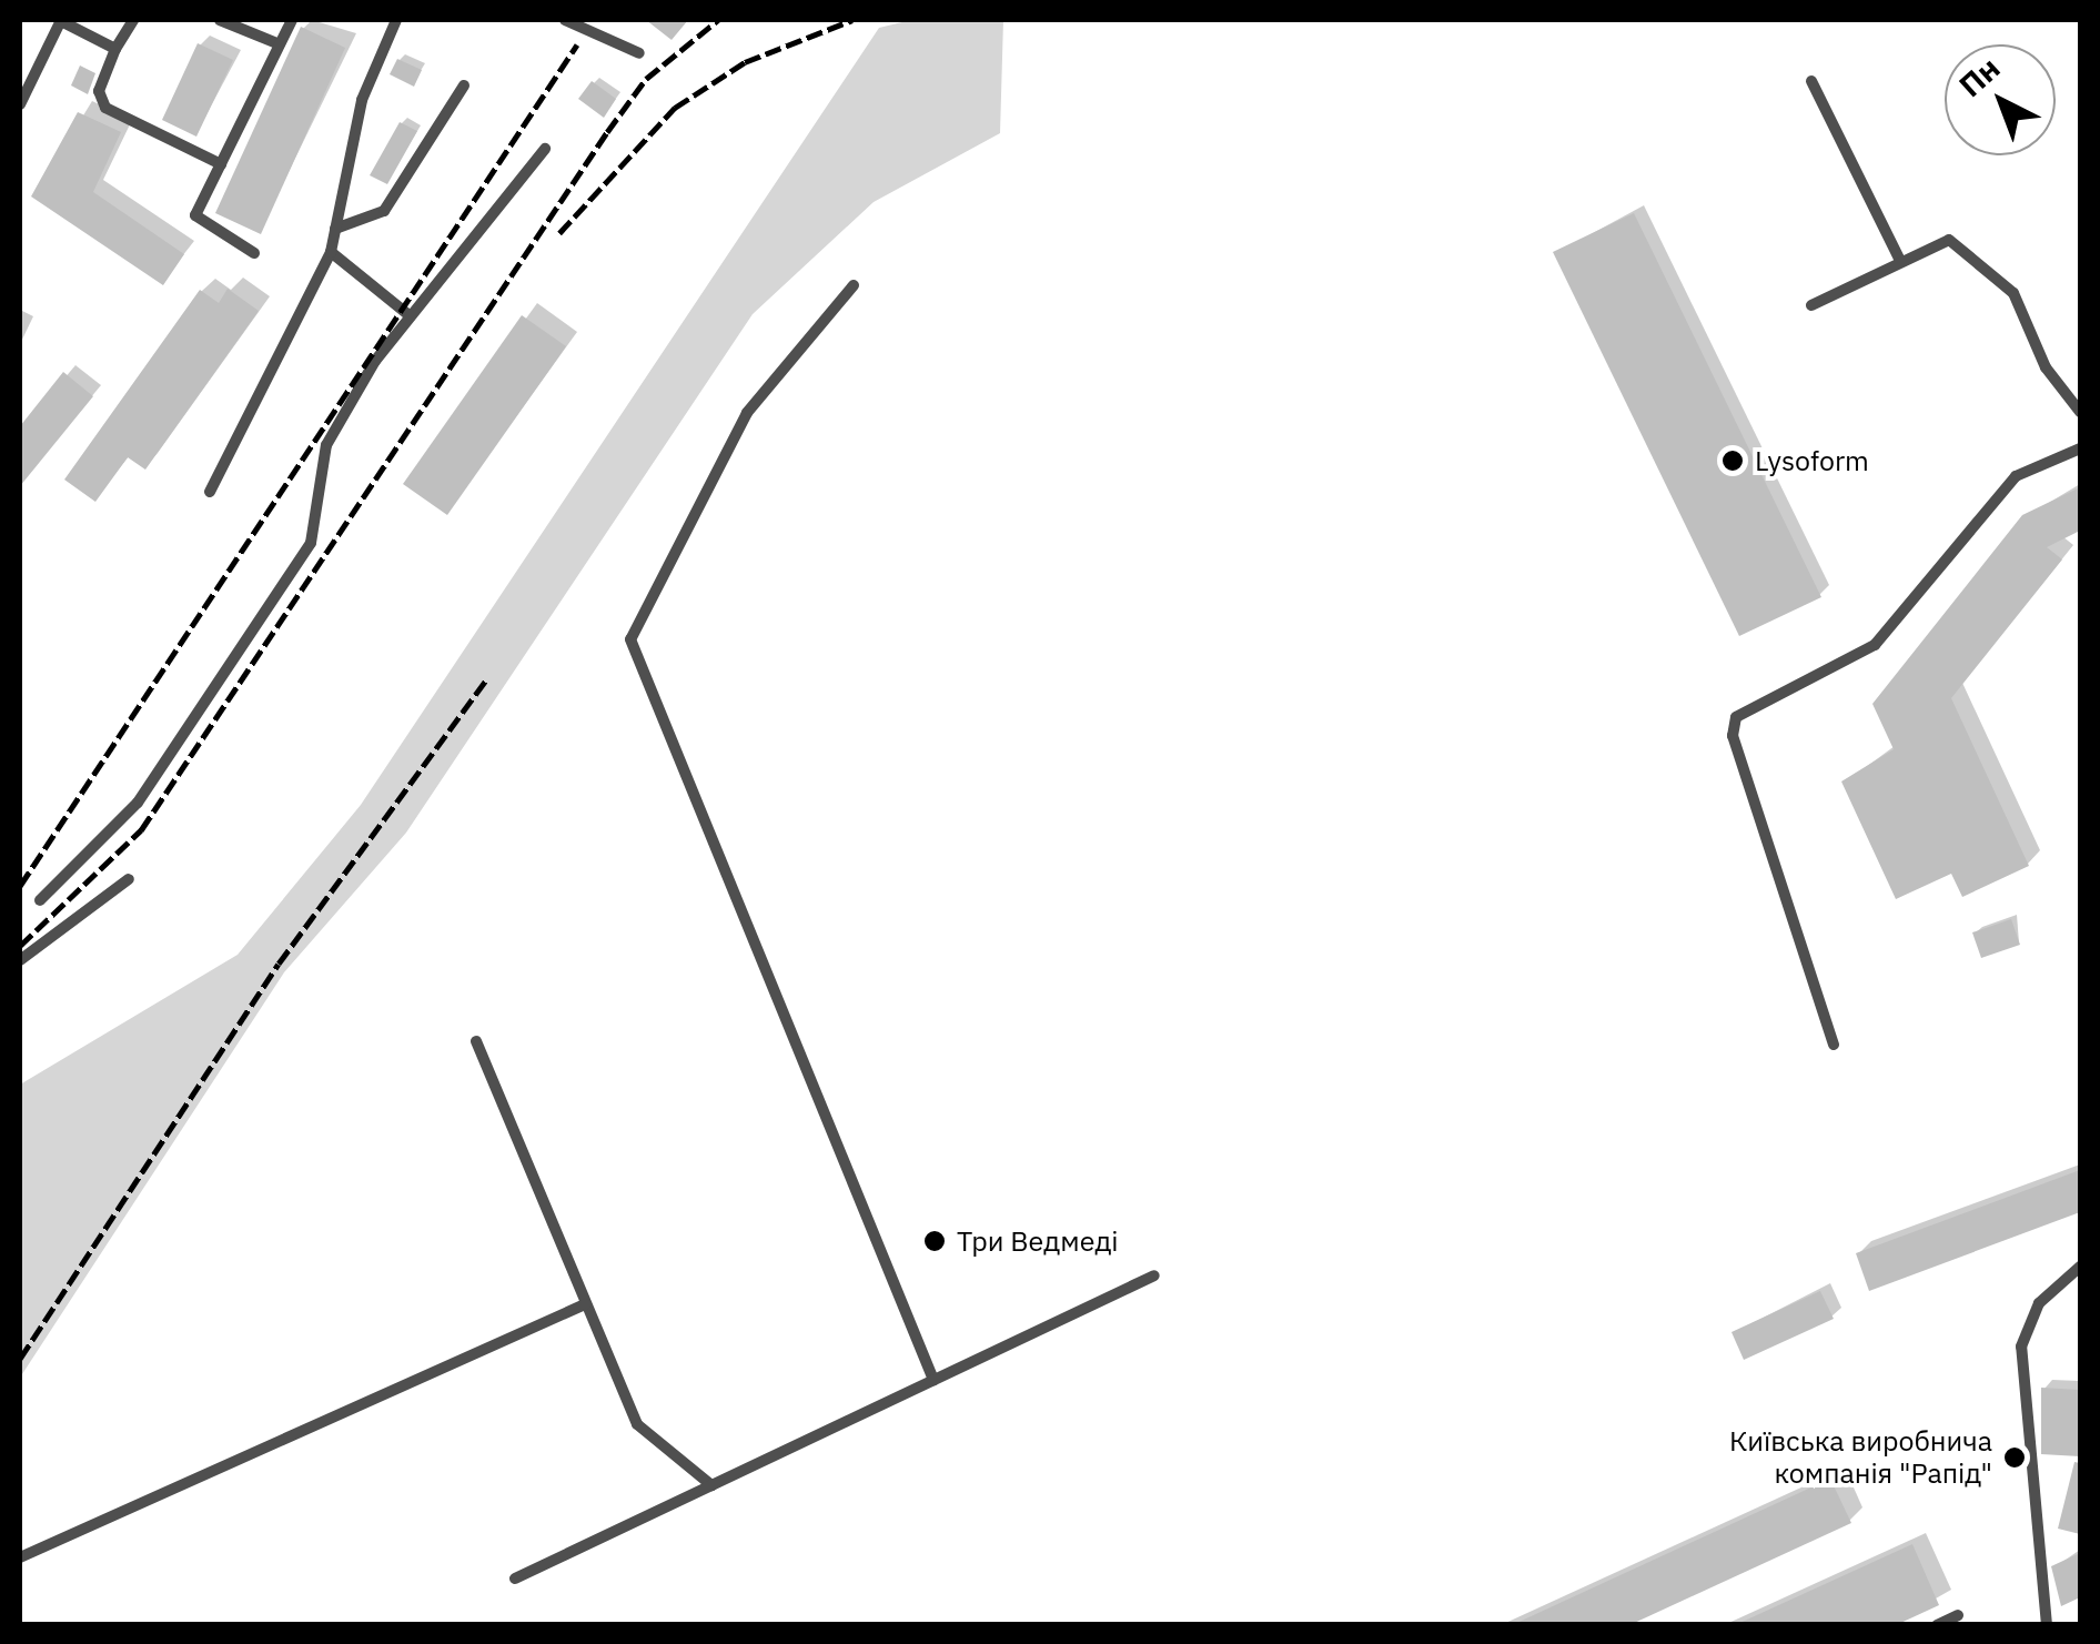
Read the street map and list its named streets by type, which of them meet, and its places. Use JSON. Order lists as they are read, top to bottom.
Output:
{
  "places": ["Lysoform", "Три Ведмеді", "Київська виробнича компанія \"Рапід\""],
  "north": "top left"
}
